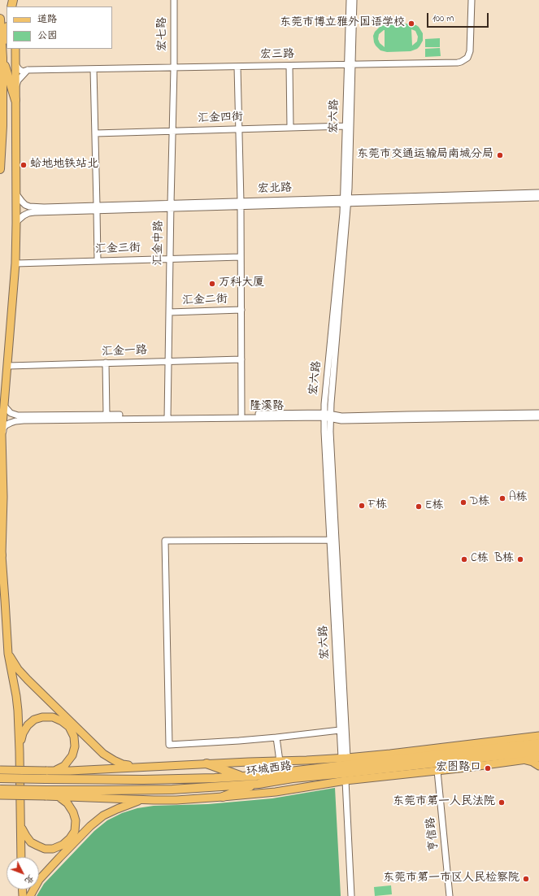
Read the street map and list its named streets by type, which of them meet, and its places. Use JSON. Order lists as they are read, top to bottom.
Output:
{
  "streets": {
    "highway": ["环城西路"],
    "street": [
      "宏七路",
      "宏三路",
      "宏六路",
      "汇金四街",
      "宏北路",
      "汇金中路",
      "汇金三街",
      "汇金二街",
      "汇金一路",
      "隆溪路",
      "亨信路"
    ]
  },
  "crossings": [
    ["宏七路", "宏三路"],
    ["宏七路", "汇金中路"],
    ["宏三路", "宏六路"],
    ["宏三路", "汇金中路"],
    ["宏六路", "汇金四街"],
    ["宏六路", "宏北路"],
    ["宏六路", "隆溪路"],
    ["汇金四街", "汇金中路"],
    ["宏北路", "汇金中路"],
    ["汇金中路", "汇金三街"],
    ["汇金中路", "汇金二街"],
    ["汇金中路", "汇金一路"],
    ["汇金中路", "隆溪路"]
  ],
  "places": [
    "东莞市博立雅外国语学校",
    "东莞市交通运输局南城分局",
    "蛤地地铁站北",
    "万科大厦",
    "A栋",
    "D栋",
    "F栋",
    "E栋",
    "C栋",
    "B栋",
    "宏图路口",
    "东莞市第一人民法院",
    "东莞市第一市区人民检察院"
  ],
  "legend": ["道路", "公园"],
  "scale_bar": "100 m",
  "north": "bottom right"
}
